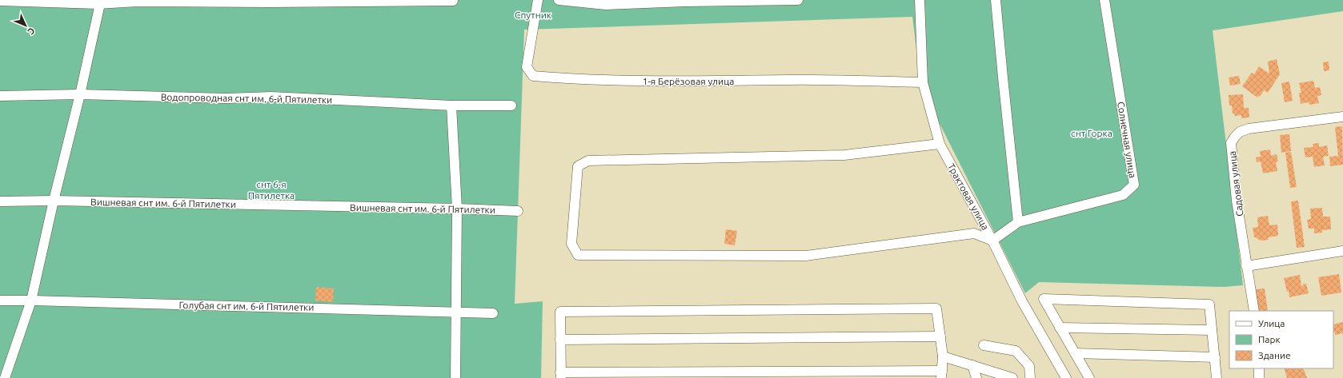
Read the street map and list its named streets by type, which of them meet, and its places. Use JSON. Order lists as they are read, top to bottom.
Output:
{
  "streets": {
    "street": [
      "1-я Берёзовая улица",
      "Водопроводная снт им. 6-й Пятилетки",
      "Солнечная улица",
      "Садовая улица",
      "Трактовая улица",
      "Вишневая снт им. 6-й Пятилетки",
      "Голубая снт им. 6-й Пятилетки"
    ]
  },
  "crossings": [
    ["1-я Берёзовая улица", "Трактовая улица"],
    ["Солнечная улица", "Трактовая улица"]
  ],
  "parks": ["Спутник", "снт Горка", "снт 6-я Пятилетка"],
  "legend": ["Улица", "Парк", "Здание"],
  "north": "bottom right"
}
